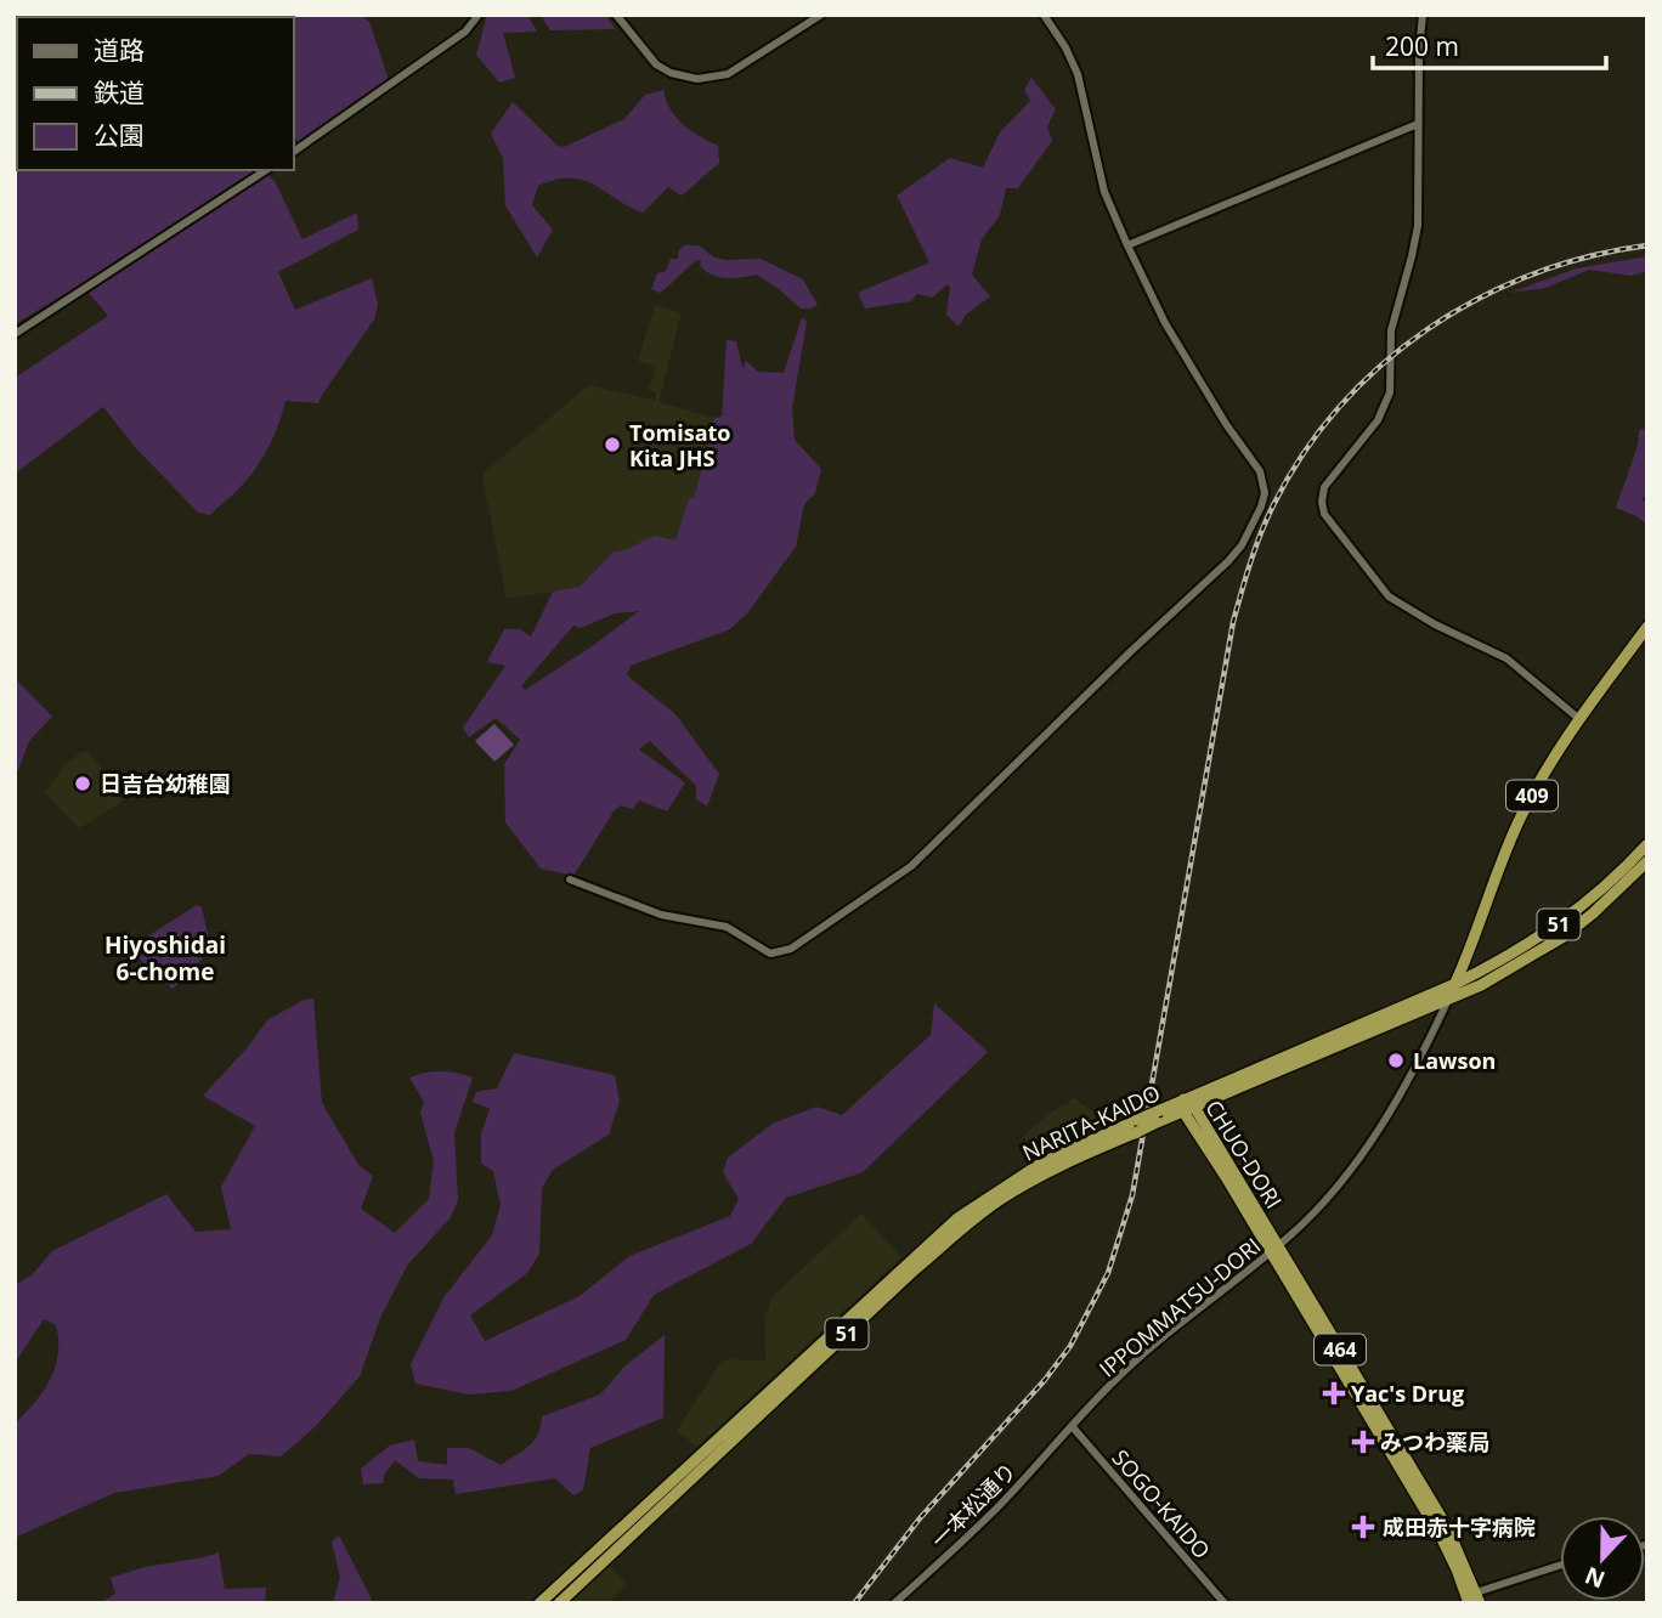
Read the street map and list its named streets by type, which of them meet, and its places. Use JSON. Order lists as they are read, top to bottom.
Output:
{
  "streets": {
    "highway": [
      "409",
      "51",
      "NARITA-KAIDO",
      "CHUO-DORI",
      "464"
    ],
    "street": ["IPPOMMATSU-DORI", "SOGO-KAIDO", "一本松通り"]
  },
  "crossings": [
    ["409", "NARITA-KAIDO"],
    ["409", "IPPOMMATSU-DORI"],
    ["NARITA-KAIDO", "CHUO-DORI"],
    ["NARITA-KAIDO", "IPPOMMATSU-DORI"],
    ["CHUO-DORI", "IPPOMMATSU-DORI"],
    ["IPPOMMATSU-DORI", "SOGO-KAIDO"],
    ["IPPOMMATSU-DORI", "一本松通り"],
    ["SOGO-KAIDO", "一本松通り"]
  ],
  "districts": ["Hiyoshidai 6-chome"],
  "places": {
    "other": ["Tomisato Kita JHS", "日吉台幼稚園", "Lawson"],
    "health": ["Yac's Drug", "みつわ薬局", "成田赤十字病院"]
  },
  "legend": ["道路", "鉄道", "公園"],
  "scale_bar": "200 m",
  "north": "bottom"
}
